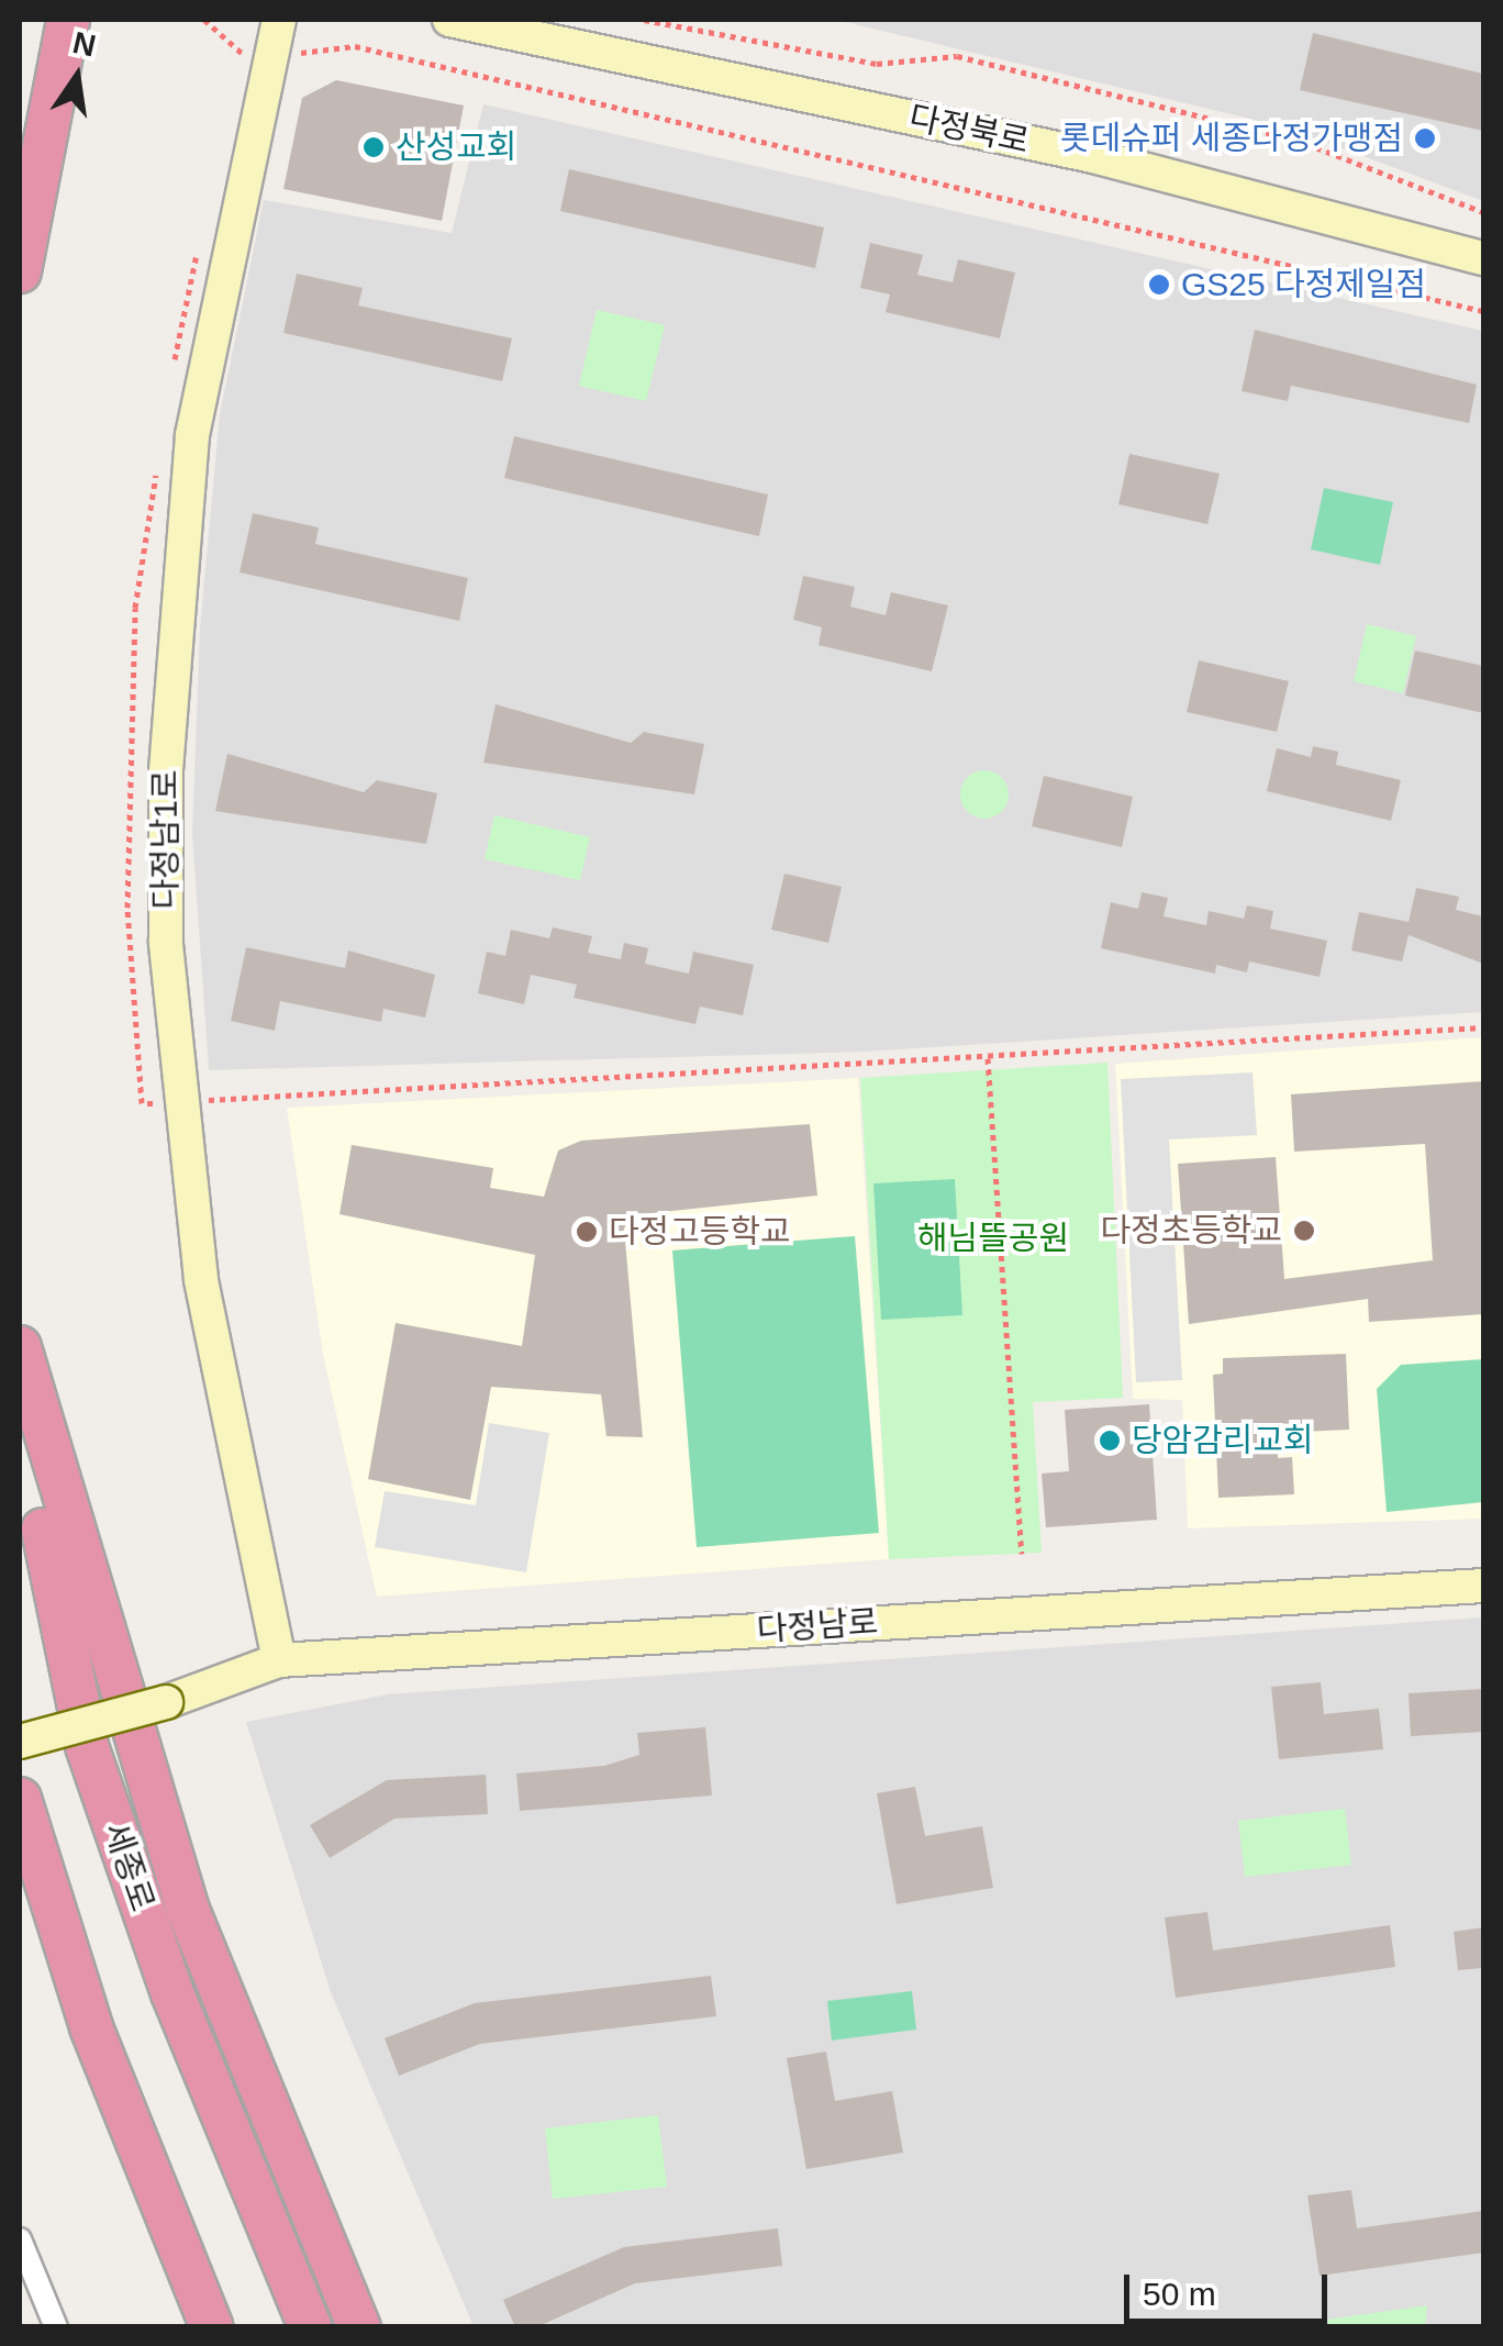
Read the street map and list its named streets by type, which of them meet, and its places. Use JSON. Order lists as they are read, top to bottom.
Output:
{
  "streets": {
    "highway": ["세종로"],
    "street": ["다정북로", "다정남1로", "다정남로"]
  },
  "crossings": [
    ["다정남1로", "다정남로"]
  ],
  "parks": ["해님뜰공원"],
  "places": [
    "롯데슈퍼 세종다정가맹점",
    "산성교회",
    "GS25 다정제일점",
    "다정초등학교",
    "다정고등학교",
    "당암감리교회"
  ],
  "scale_bar": "50 m",
  "north": "top"
}
